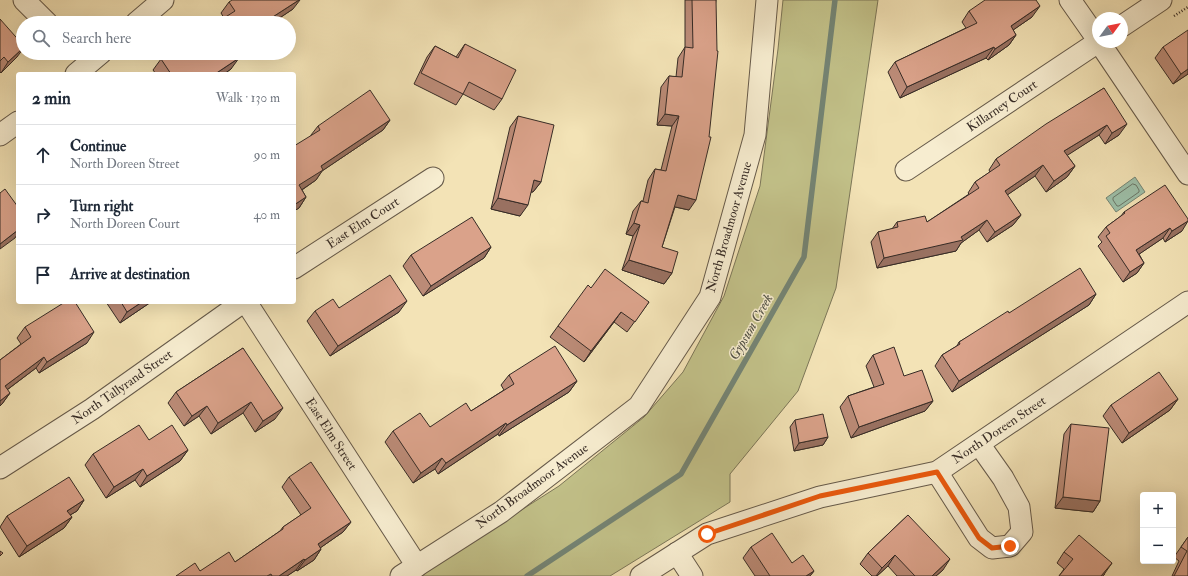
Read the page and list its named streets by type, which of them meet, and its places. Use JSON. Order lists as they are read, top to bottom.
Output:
{
  "streets": {
    "street": [
      "Killarney Court",
      "East Elm Court",
      "North Broadmoor Avenue",
      "North Tallyrand Street",
      "North Doreen Street",
      "East Elm Street"
    ]
  },
  "crossings": [
    ["North Broadmoor Avenue", "East Elm Street"]
  ],
  "water": ["Gypsum Creek"],
  "north": "top right",
  "page": {
    "search": "Search here",
    "heading": ["2 min", "Walk · 130 m"],
    "list": [
      ["Continue", "North Doreen Street", "90 m"],
      ["Turn right", "North Doreen Court", "40 m"],
      "Arrive at destination"
    ],
    "map_buttons": ["+", "−"]
  }
}
